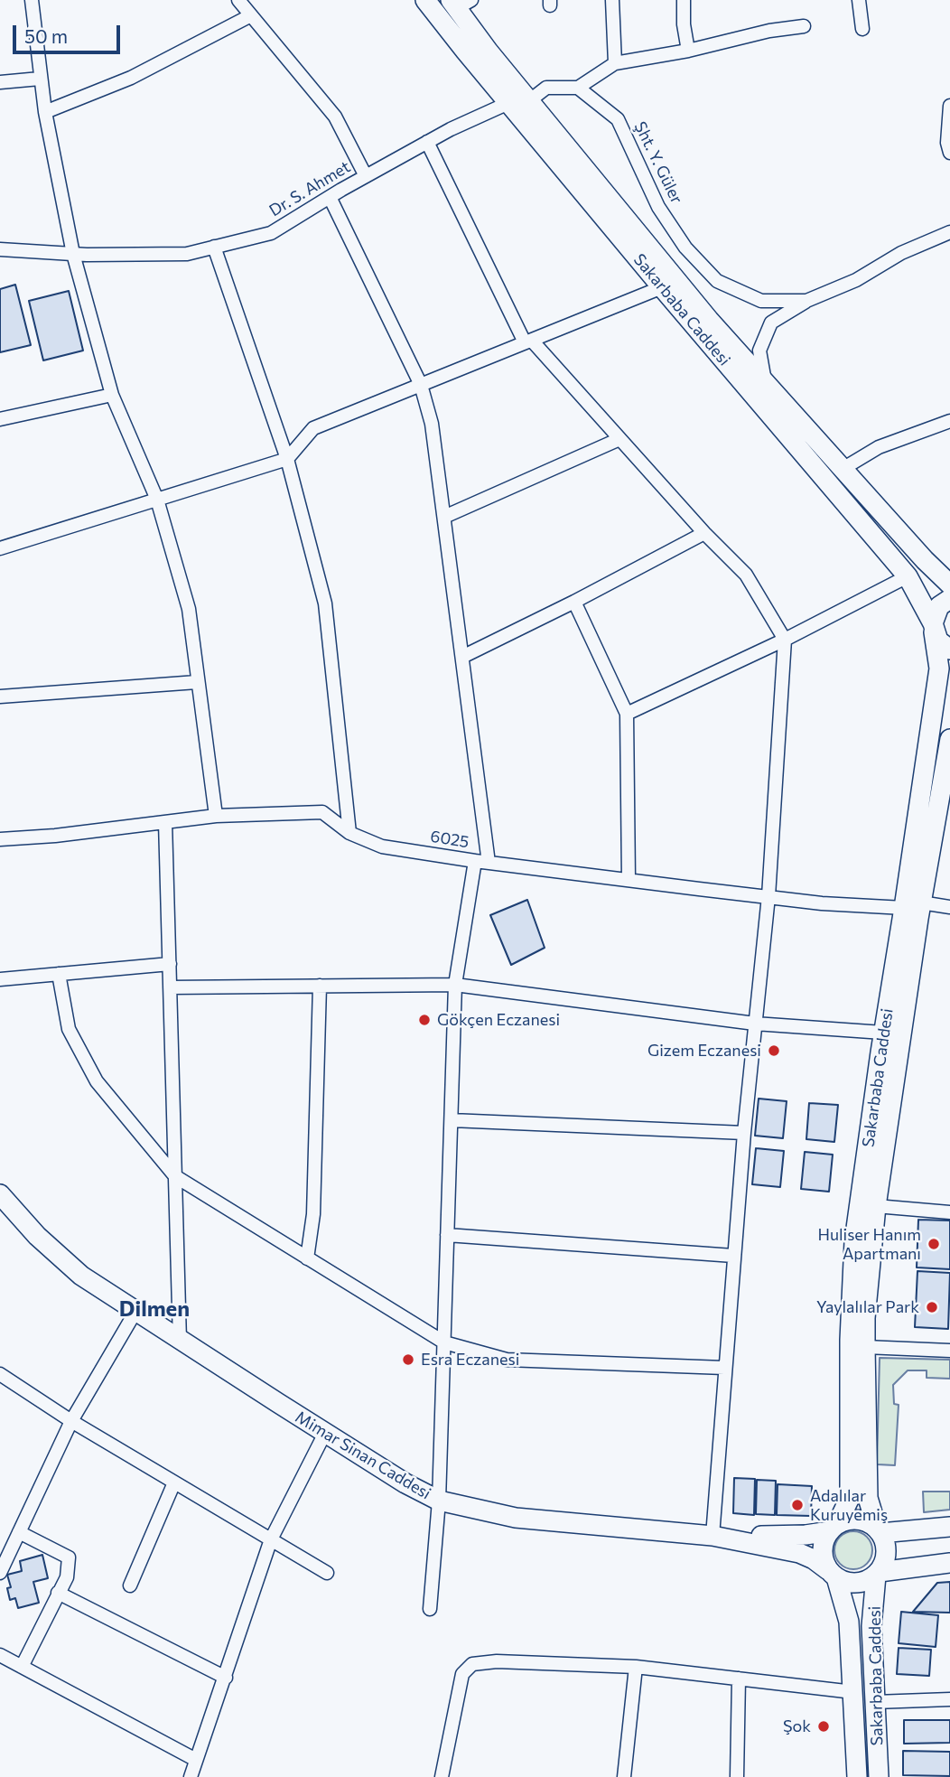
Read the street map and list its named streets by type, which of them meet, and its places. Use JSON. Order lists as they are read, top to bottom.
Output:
{
  "streets": {
    "main road": ["Sakarbaba Caddesi", "Mimar Sinan Caddesi"],
    "street": ["Şht. Y. Güler", "Dr. S. Ahmet", "6025"]
  },
  "crossings": [
    ["Dr. S. Ahmet", "Sakarbaba Caddesi"],
    ["Sakarbaba Caddesi", "6025"],
    ["Sakarbaba Caddesi", "Mimar Sinan Caddesi"]
  ],
  "districts": ["Dilmen"],
  "places": [
    "Gökçen Eczanesi",
    "Gizem Eczanesi",
    "Huliser Hanım Apartmanı",
    "Yaylalılar Park",
    "Esra Eczanesi",
    "Adalılar Kuruyemiş",
    "Şok"
  ],
  "scale_bar": "50 m"
}
